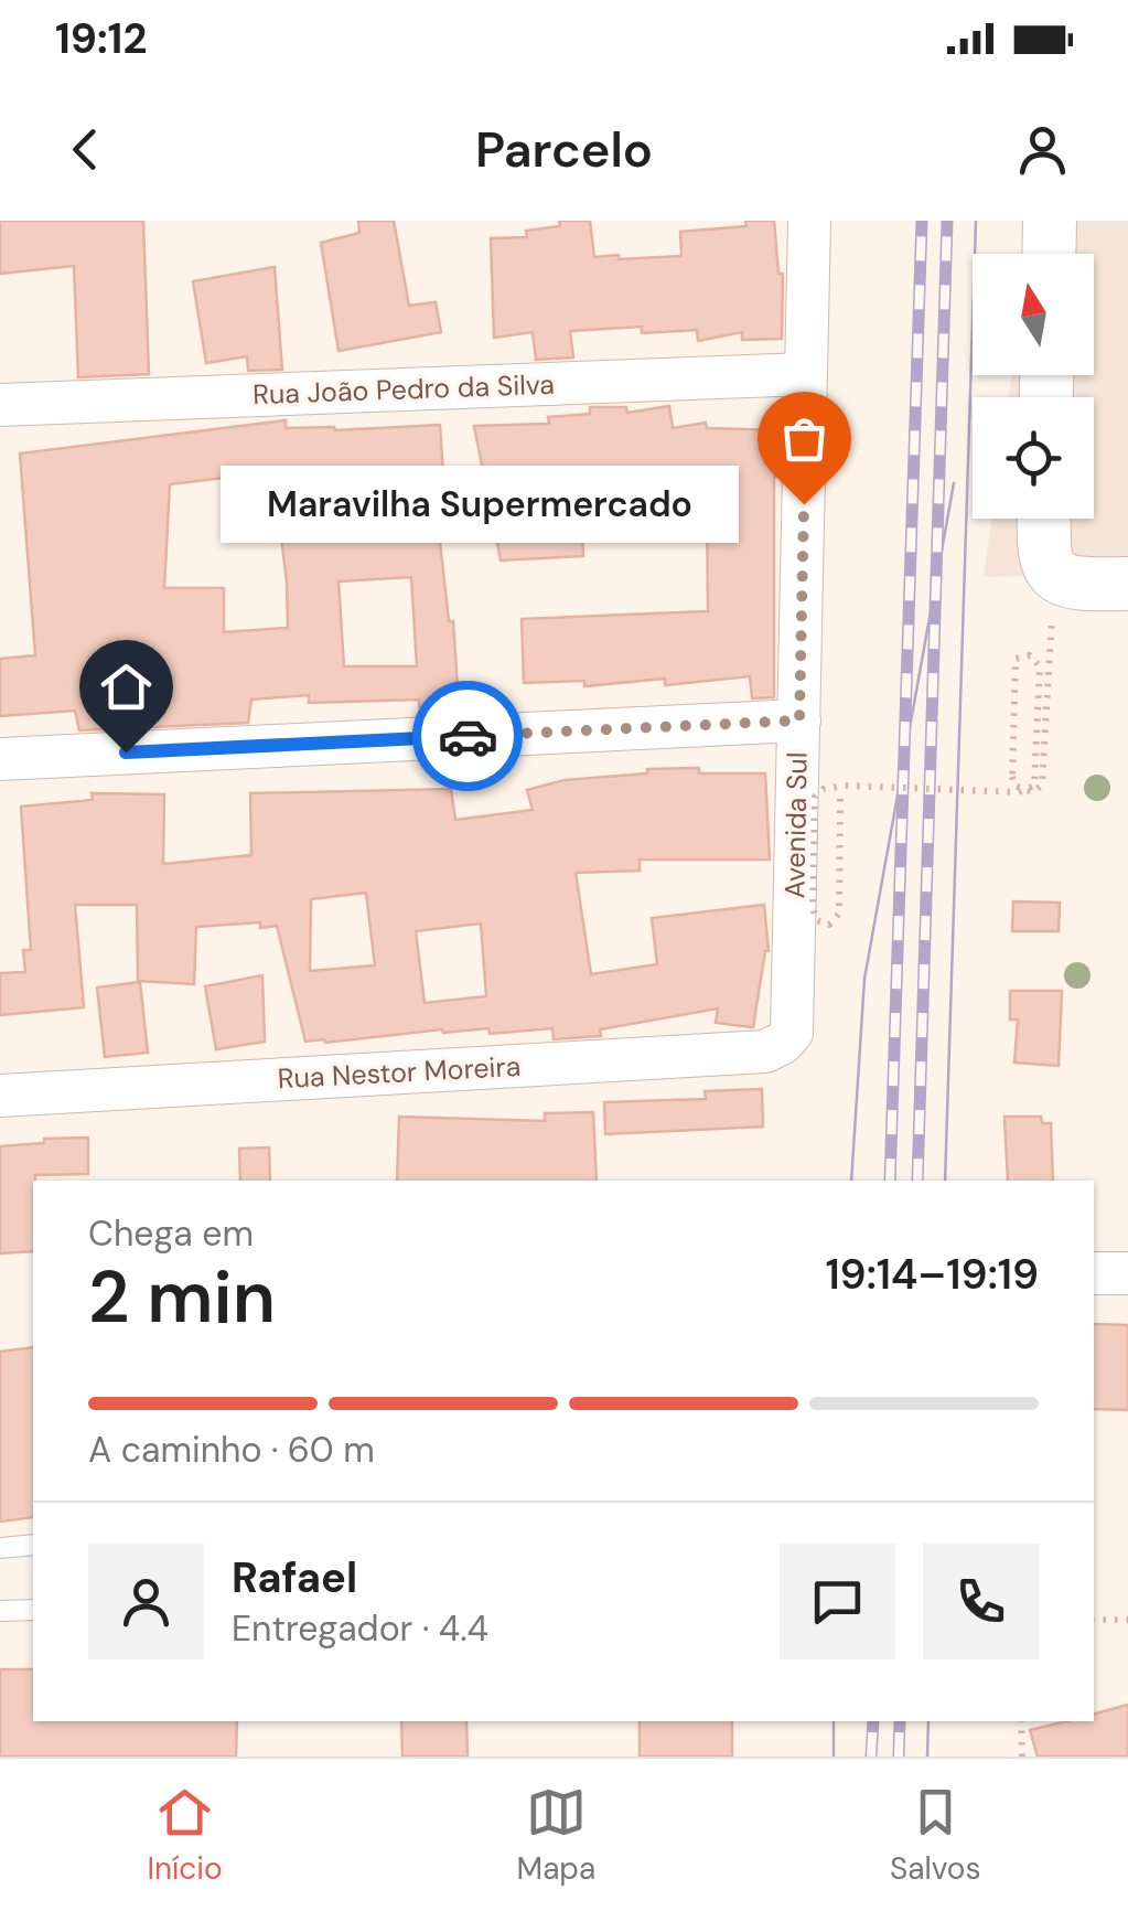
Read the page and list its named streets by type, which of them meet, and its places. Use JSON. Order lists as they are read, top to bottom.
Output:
{
  "streets": {
    "street": ["Rua João Pedro da Silva", "Avenida Sul", "Rua Nestor Moreira"]
  },
  "crossings": [
    ["Rua João Pedro da Silva", "Avenida Sul"],
    ["Avenida Sul", "Rua Nestor Moreira"]
  ],
  "places": ["Maravilha Supermercado"],
  "north": "top",
  "page": {
    "status": "19:12",
    "header": "Parcelo",
    "bubble": "Maravilha Supermercado",
    "heading": ["2 min", "Chega em", "19:14–19:19"],
    "panel": ["Rafael", "Entregador · 4.4"],
    "bar": "A caminho · 60 m",
    "tabs": ["Início", "Mapa", "Salvos"]
  }
}
